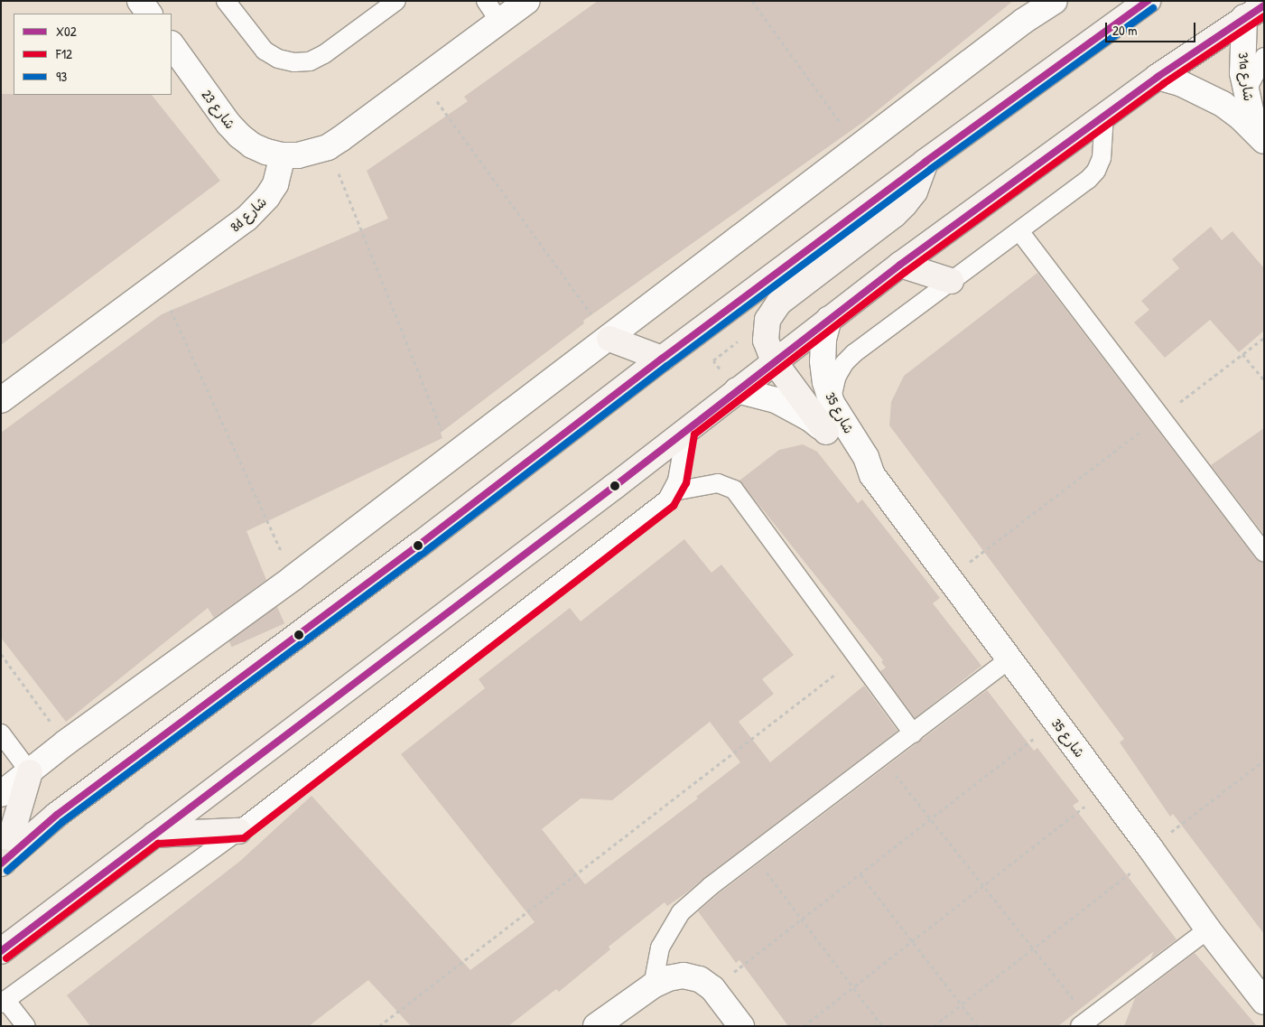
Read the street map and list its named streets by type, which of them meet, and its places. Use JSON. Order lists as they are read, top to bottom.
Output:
{
  "streets": {
    "street": [
      "31a شارع",
      "شارع 23",
      "8d شارع",
      "شارع 35"
    ]
  },
  "crossings": [
    ["شارع 23", "8d شارع"]
  ],
  "lines": ["transit line X02", "transit line 93", "transit line F12"],
  "legend": ["X02", "F12", "93"],
  "scale_bar": "20 m"
}
